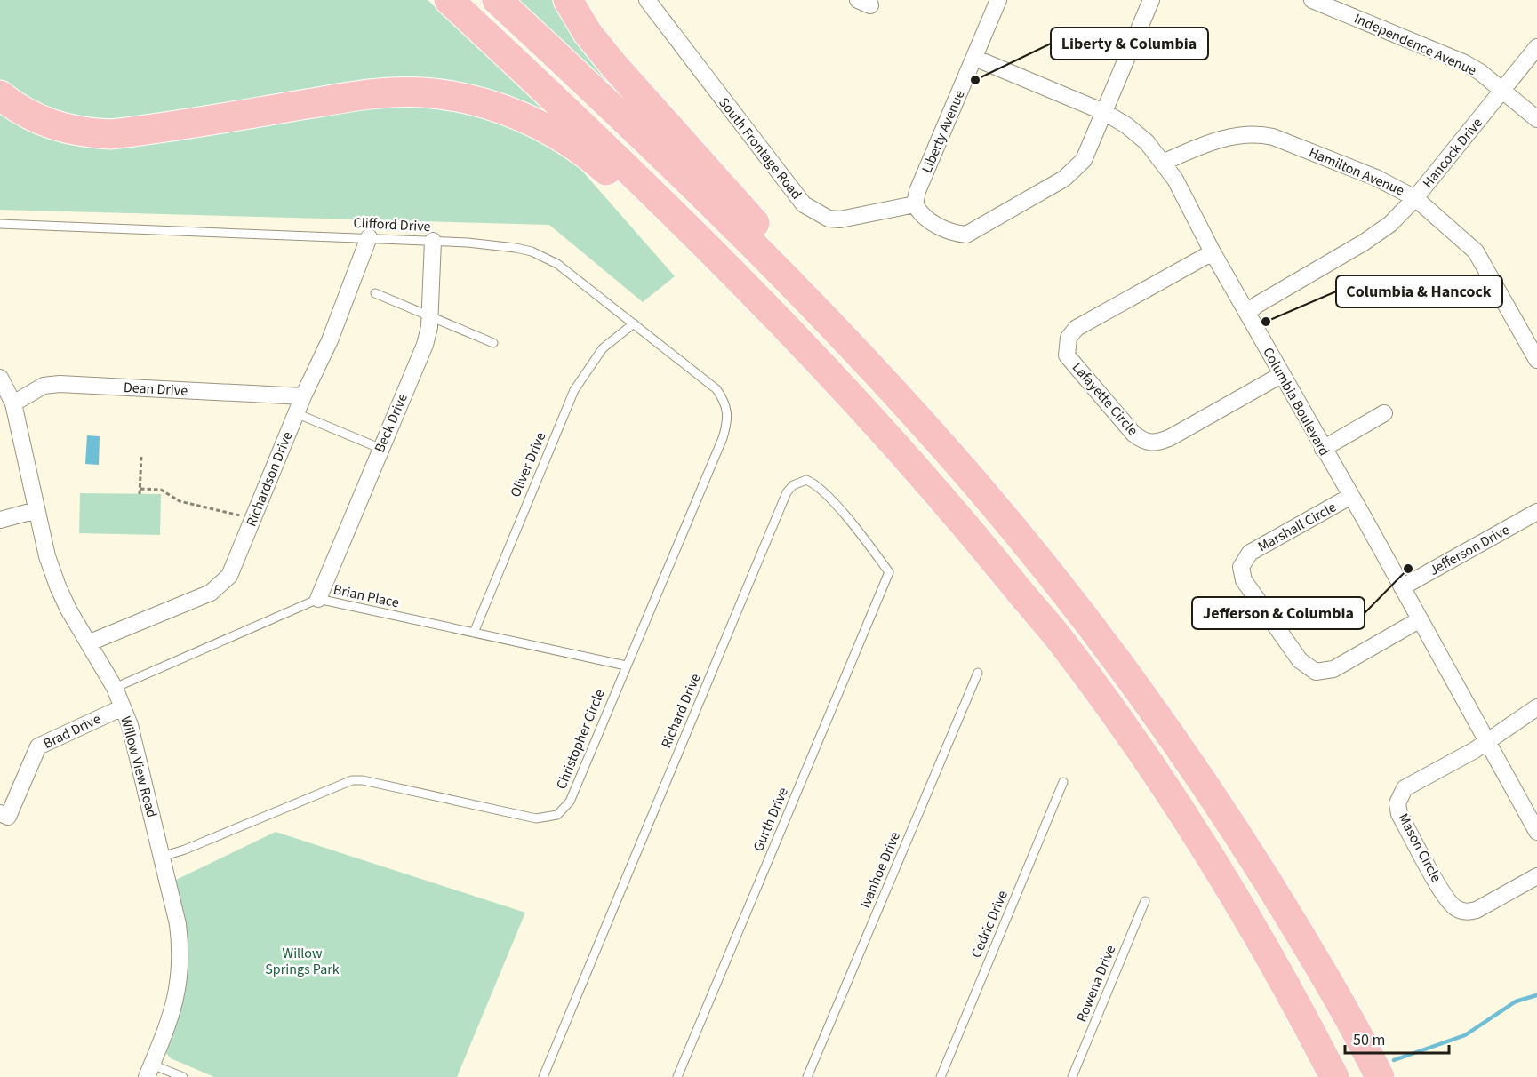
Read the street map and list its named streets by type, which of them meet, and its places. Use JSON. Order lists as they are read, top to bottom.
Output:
{
  "streets": {
    "street": [
      "Independence Avenue",
      "Liberty Avenue",
      "South Frontage Road",
      "Hancock Drive",
      "Hamilton Avenue",
      "Dean Drive",
      "Lafayette Circle",
      "Columbia Boulevard",
      "Beck Drive",
      "Richardson Drive",
      "Marshall Circle",
      "Jefferson Drive",
      "Brad Drive",
      "Willow View Road",
      "Mason Circle"
    ],
    "lane": [
      "Clifford Drive",
      "Oliver Drive",
      "Brian Place",
      "Richard Drive",
      "Christopher Circle",
      "Gurth Drive",
      "Ivanhoe Drive",
      "Cedric Drive",
      "Rowena Drive"
    ]
  },
  "crossings": [
    ["Independence Avenue", "Hancock Drive"],
    ["Liberty Avenue", "South Frontage Road"],
    ["Liberty Avenue", "Columbia Boulevard"],
    ["Hancock Drive", "Hamilton Avenue"],
    ["Hancock Drive", "Columbia Boulevard"],
    ["Hamilton Avenue", "Columbia Boulevard"],
    ["Clifford Drive", "Beck Drive"],
    ["Clifford Drive", "Oliver Drive"],
    ["Clifford Drive", "Richardson Drive"],
    ["Clifford Drive", "Christopher Circle"],
    ["Dean Drive", "Richardson Drive"],
    ["Dean Drive", "Willow View Road"],
    ["Lafayette Circle", "Columbia Boulevard"],
    ["Columbia Boulevard", "Marshall Circle"],
    ["Columbia Boulevard", "Jefferson Drive"],
    ["Columbia Boulevard", "Mason Circle"],
    ["Beck Drive", "Brian Place"],
    ["Oliver Drive", "Brian Place"],
    ["Richardson Drive", "Willow View Road"],
    ["Brian Place", "Christopher Circle"],
    ["Brian Place", "Willow View Road"],
    ["Richard Drive", "Gurth Drive"],
    ["Brad Drive", "Willow View Road"],
    ["Christopher Circle", "Willow View Road"]
  ],
  "parks": ["Willow Springs Park"],
  "places": ["Liberty & Columbia", "Columbia & Hancock", "Jefferson & Columbia"],
  "scale_bar": "50 m"
}
